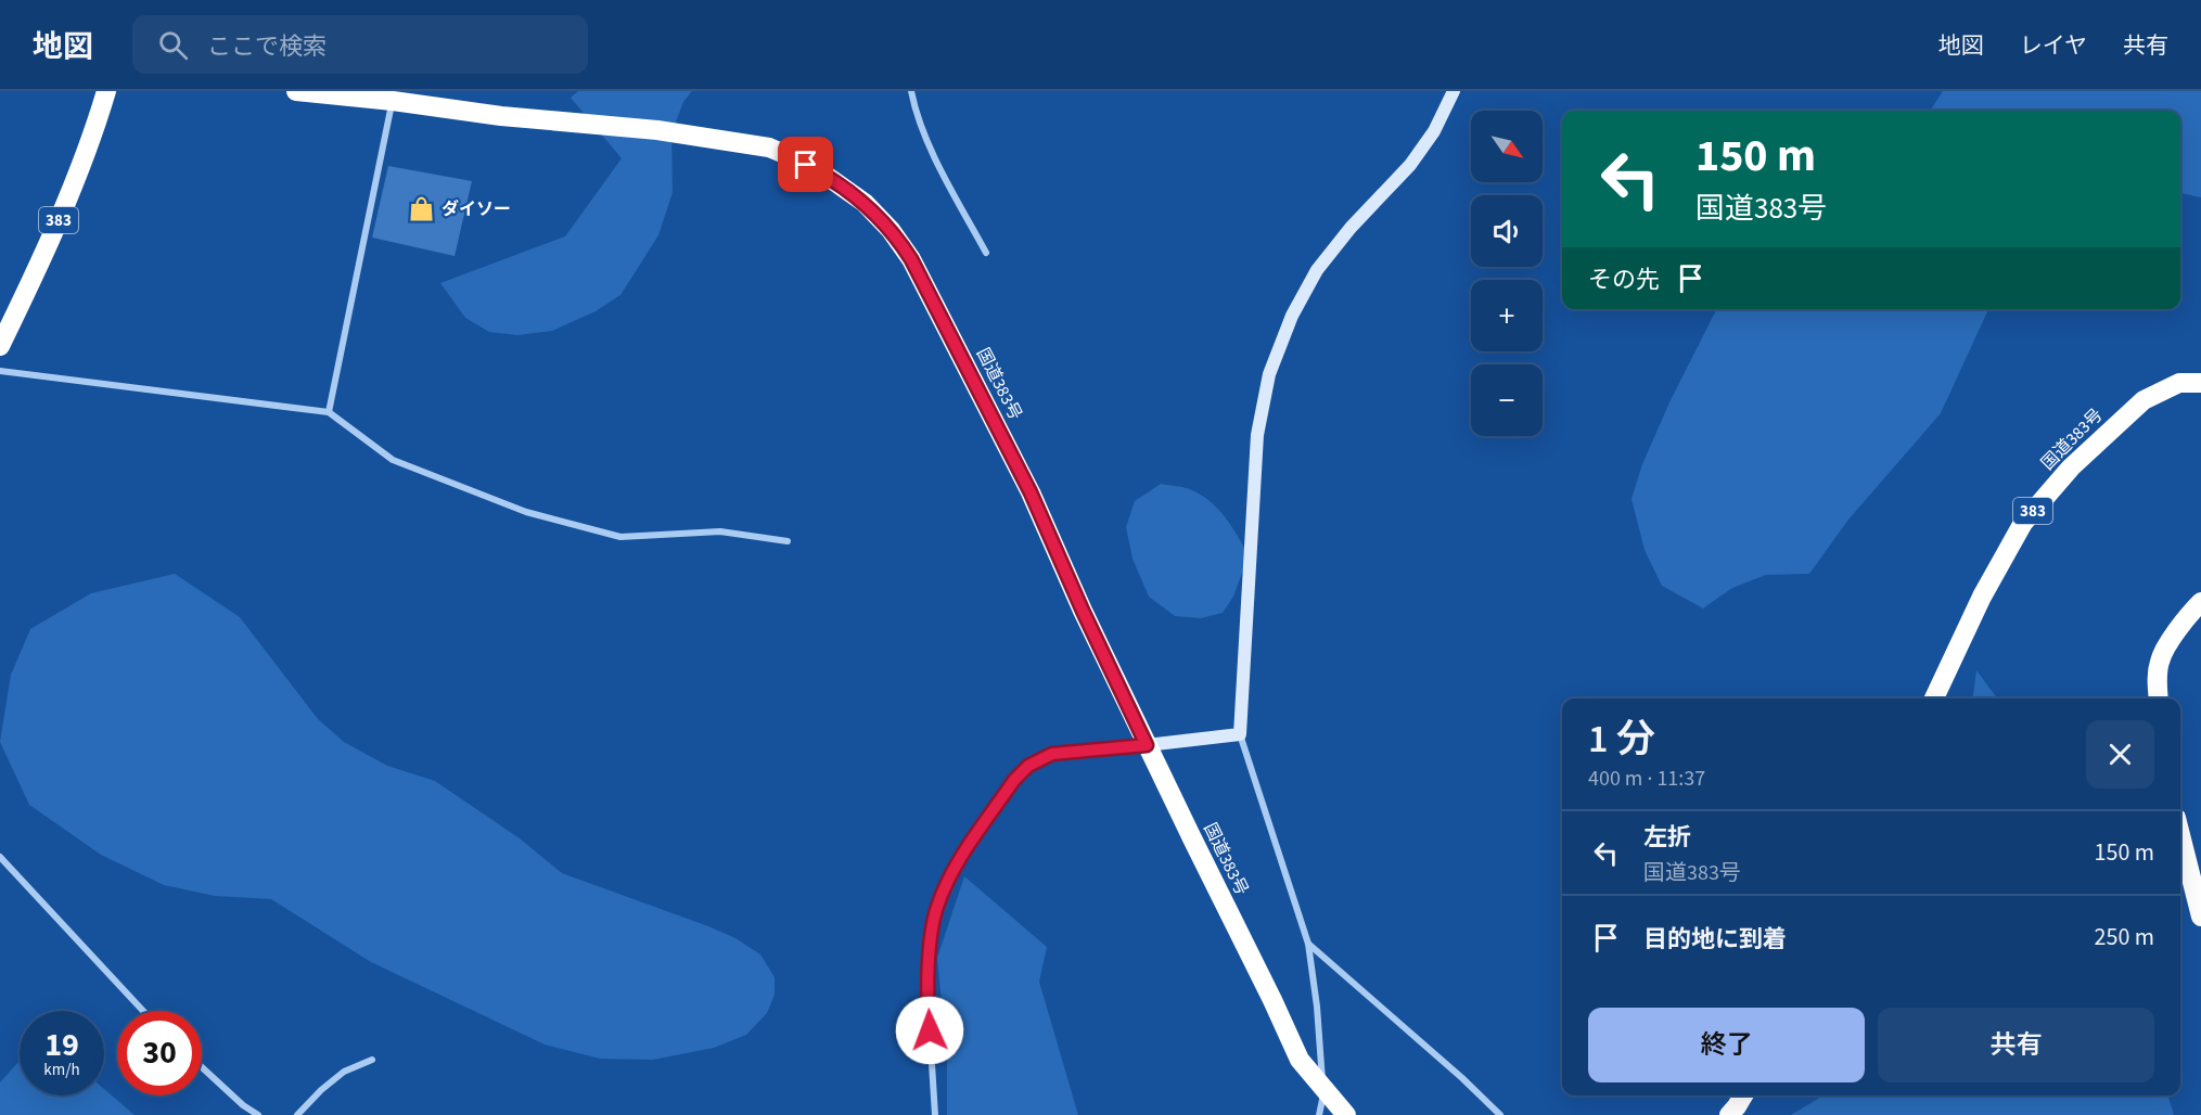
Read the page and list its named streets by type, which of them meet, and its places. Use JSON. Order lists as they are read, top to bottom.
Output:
{
  "streets": {
    "highway": ["383", "国道383号"]
  },
  "places": {
    "shop": ["ダイソー"]
  },
  "north": "bottom right",
  "page": {
    "header": "地図",
    "search": "ここで検索",
    "nav": ["地図", "レイヤ", "共有"],
    "map_buttons": ["+", "−"],
    "turn": ["150 m", "国道383号"],
    "then": "その先",
    "heading": ["1 分", "400 m · 11:37"],
    "list": [
      {
        "name": "左折",
        "note": "国道383号",
        "value": "150 m"
      },
      {
        "name": "目的地に到着",
        "value": "250 m"
      }
    ],
    "buttons": ["終了", "共有"],
    "speed": "19 km/h",
    "limit": "30"
  }
}
